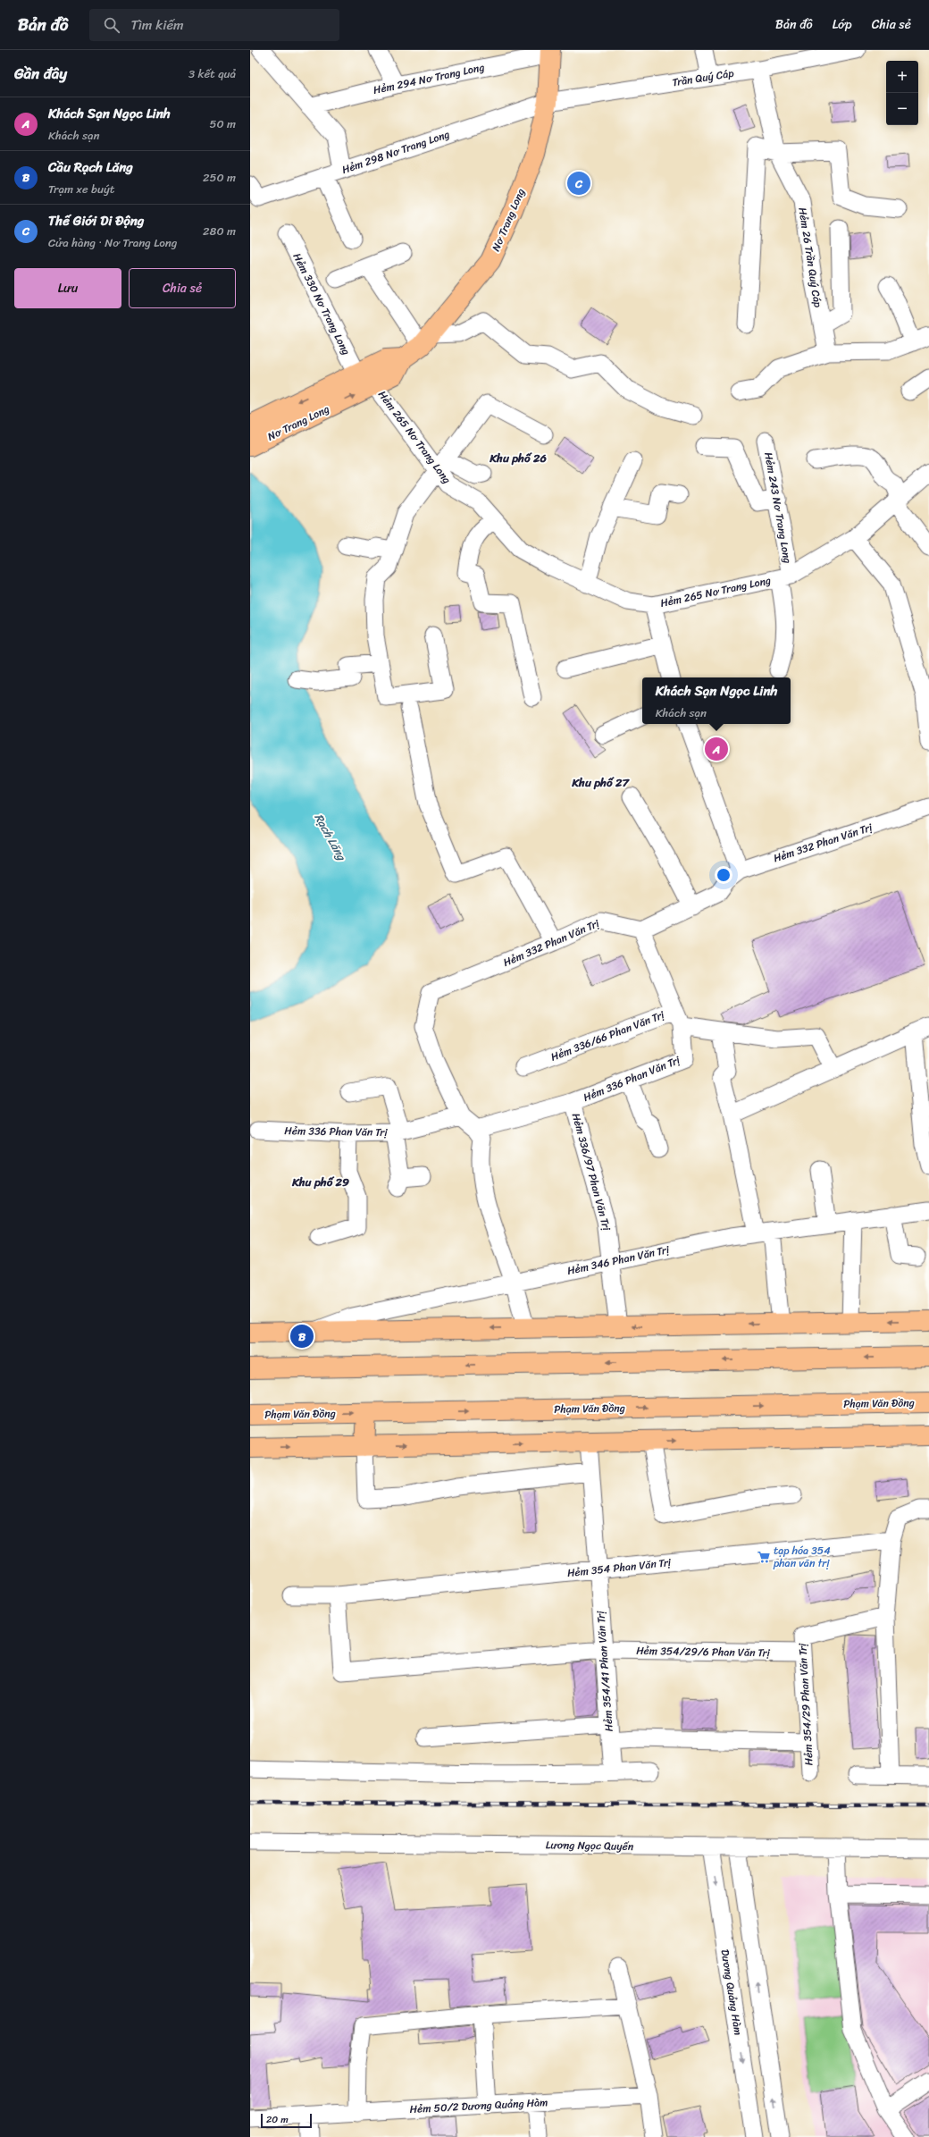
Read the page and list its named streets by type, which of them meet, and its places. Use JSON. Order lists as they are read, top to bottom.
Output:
{
  "streets": {
    "main road": ["Nơ Trang Long", "Phạm Văn Đồng"],
    "street": [
      "Trần Quý Cáp",
      "Hẻm 294 Nơ Trang Long",
      "Hẻm 298 Nơ Trang Long",
      "Hẻm 26 Trần Quý Cáp",
      "Hẻm 330 Nơ Trang Long",
      "Hẻm 265 Nơ Trang Long",
      "Hẻm 243 Nơ Trang Long",
      "Hẻm 332 Phan Văn Trị",
      "Hẻm 336/66 Phan Văn Trị",
      "Hẻm 336 Phan Văn Trị",
      "Hẻm 336/97 Phan Văn Trị",
      "Hẻm 346 Phan Văn Trị",
      "Hẻm 354 Phan Văn Trị",
      "Hẻm 354/29/6 Phan Văn Trị",
      "Hẻm 354/41 Phan Văn Trị",
      "Hẻm 354/29 Phan Văn Trị",
      "Lương Ngọc Quyến",
      "Dương Quảng Hàm",
      "Hẻm 50/2 Dương Quảng Hàm"
    ]
  },
  "crossings": [
    ["Trần Quý Cáp", "Hẻm 298 Nơ Trang Long"],
    ["Trần Quý Cáp", "Nơ Trang Long"],
    ["Trần Quý Cáp", "Hẻm 26 Trần Quý Cáp"],
    ["Hẻm 294 Nơ Trang Long", "Nơ Trang Long"],
    ["Hẻm 298 Nơ Trang Long", "Nơ Trang Long"],
    ["Nơ Trang Long", "Hẻm 330 Nơ Trang Long"],
    ["Nơ Trang Long", "Hẻm 265 Nơ Trang Long"],
    ["Hẻm 265 Nơ Trang Long", "Hẻm 243 Nơ Trang Long"],
    ["Hẻm 332 Phan Văn Trị", "Hẻm 336 Phan Văn Trị"],
    ["Hẻm 336/66 Phan Văn Trị", "Hẻm 336 Phan Văn Trị"],
    ["Hẻm 336 Phan Văn Trị", "Hẻm 336/97 Phan Văn Trị"],
    ["Hẻm 336/97 Phan Văn Trị", "Hẻm 346 Phan Văn Trị"],
    ["Hẻm 354 Phan Văn Trị", "Hẻm 354/29/6 Phan Văn Trị"],
    ["Hẻm 354 Phan Văn Trị", "Hẻm 354/41 Phan Văn Trị"],
    ["Hẻm 354/29/6 Phan Văn Trị", "Hẻm 354/41 Phan Văn Trị"],
    ["Hẻm 354/29/6 Phan Văn Trị", "Hẻm 354/29 Phan Văn Trị"],
    ["Lương Ngọc Quyến", "Dương Quảng Hàm"]
  ],
  "districts": ["Khu phố 26", "Khu phố 27", "Khu phố 29"],
  "water": ["Rạch Lăng"],
  "places": {
    "supermarket": ["tạp hóa 354 phan văn trị"]
  },
  "scale_bar": "20 m",
  "page": {
    "header": "Bản đồ",
    "search": "Tìm kiếm",
    "nav": ["Bản đồ", "Lớp", "Chia sẻ"],
    "heading": ["Gần đây", "3 kết quả"],
    "map_buttons": ["+", "−"],
    "list": [
      {
        "mark": "A",
        "name": "Khách Sạn Ngọc Linh",
        "note": "Khách sạn",
        "value": "50 m"
      },
      {
        "mark": "B",
        "name": "Cầu Rạch Lăng",
        "note": "Trạm xe buýt",
        "value": "250 m"
      },
      {
        "mark": "C",
        "name": "Thế Giới Di Động",
        "note": "Cửa hàng · Nơ Trang Long",
        "value": "280 m"
      }
    ],
    "pins": ["C", "A", "B"],
    "buttons": ["Lưu", "Chia sẻ"],
    "popup": ["Khách Sạn Ngọc Linh", "Khách sạn"],
    "scale": "20 m"
  }
}
